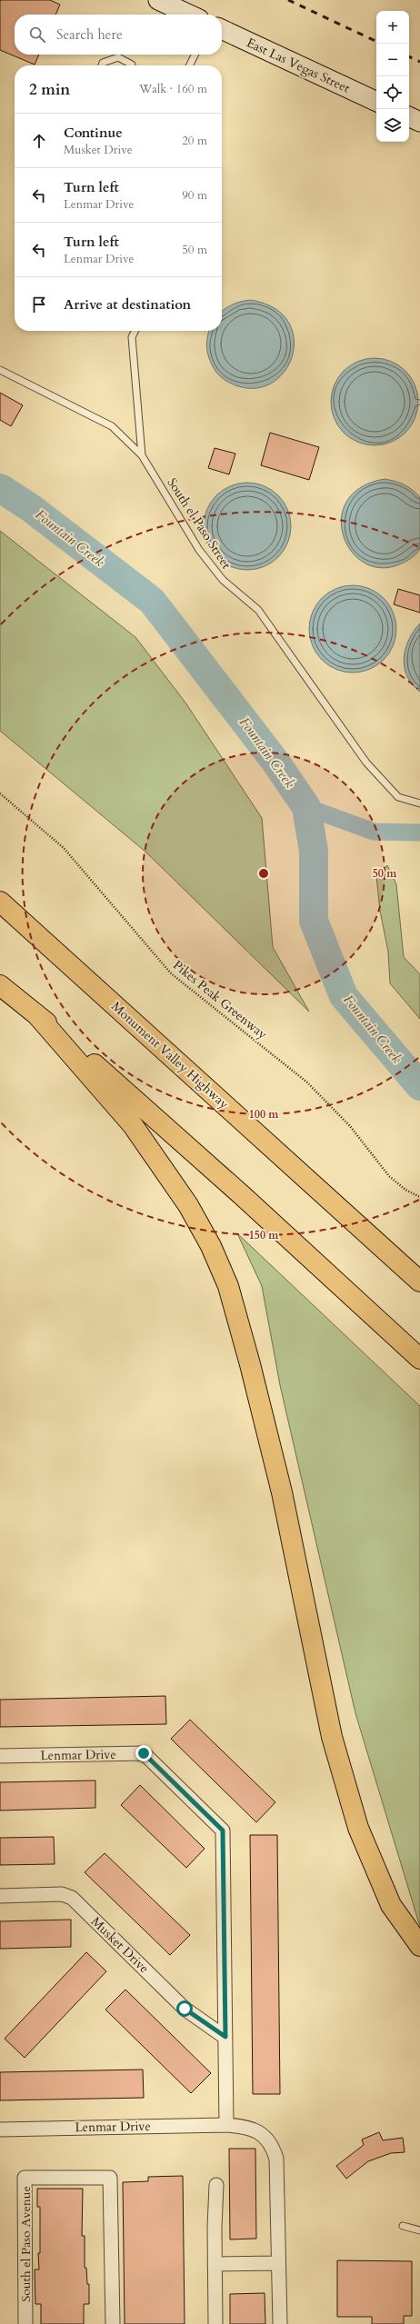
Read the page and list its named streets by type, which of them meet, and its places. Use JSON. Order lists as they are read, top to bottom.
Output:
{
  "streets": {
    "highway": ["Monument Valley Highway"],
    "street": [
      "East Las Vegas Street",
      "Lenmar Drive",
      "Musket Drive",
      "South el Paso Avenue"
    ],
    "lane": ["South el Paso Street"],
    "path": ["Pikes Peak Greenway"]
  },
  "crossings": [
    ["Lenmar Drive", "Musket Drive"]
  ],
  "water": ["Fountain Creek"],
  "page": {
    "map_buttons": ["+", "−"],
    "search": "Search here",
    "heading": ["2 min", "Walk · 160 m"],
    "list": [
      ["Continue", "Musket Drive", "20 m"],
      ["Turn left", "Lenmar Drive", "90 m"],
      ["Turn left", "Lenmar Drive", "50 m"],
      "Arrive at destination"
    ]
  },
  "rings": ["50 m", "100 m", "150 m"]
}
